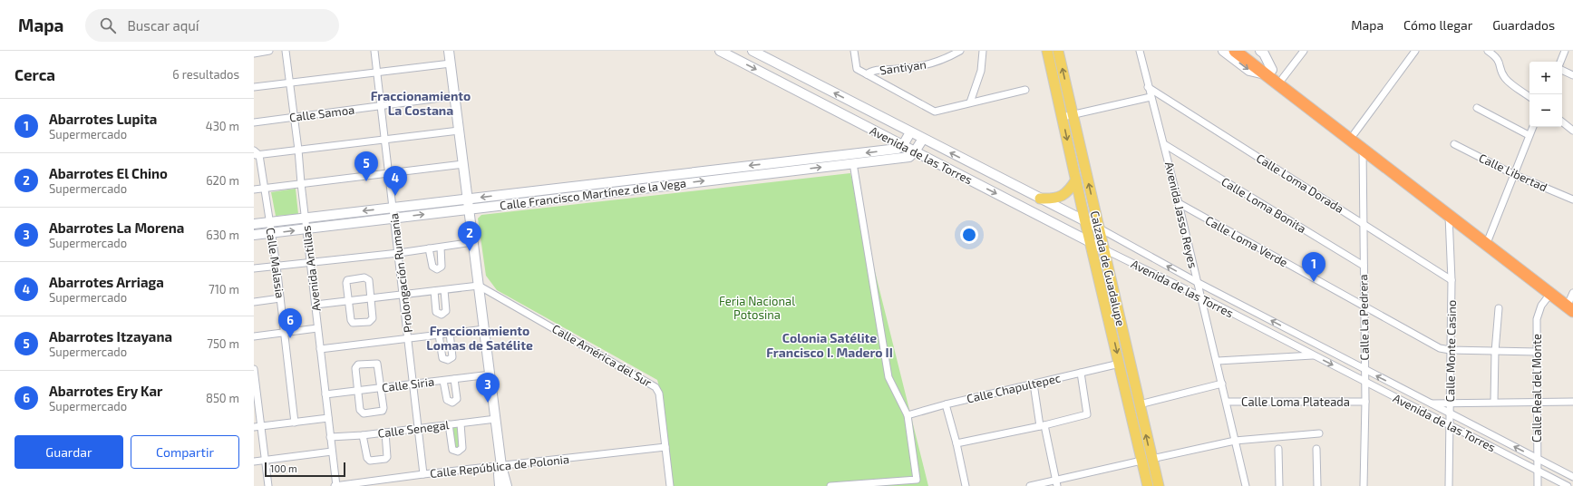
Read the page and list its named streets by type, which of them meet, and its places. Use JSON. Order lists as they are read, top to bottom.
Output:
{
  "streets": {
    "main road": ["Avenida de las Torres", "Calle Francisco Martínez de la Vega", "Calzada de Guadalupe"],
    "street": [
      "Santiyan",
      "Calle Samoa",
      "Calle Libertad",
      "Calle Loma Dorada",
      "Calle Loma Bonita",
      "Avenida Jasso Reyes",
      "Calle Loma Verde",
      "Calle Malasia",
      "Avenida Antillas",
      "Prolongación Rumania",
      "Calle La Pedrera",
      "Calle Monte Casino",
      "Calle América del Sur",
      "Calle Siria",
      "Calle Chapultepec",
      "Calle Real del Monte",
      "Calle Loma Plateada",
      "Calle Senegal",
      "Calle República de Polonia"
    ]
  },
  "crossings": [
    ["Calle Samoa", "Avenida Antillas"],
    ["Calle Samoa", "Prolongación Rumania"],
    ["Avenida de las Torres", "Calle Francisco Martínez de la Vega"],
    ["Avenida de las Torres", "Avenida Jasso Reyes"],
    ["Avenida de las Torres", "Calzada de Guadalupe"],
    ["Avenida de las Torres", "Calle La Pedrera"],
    ["Avenida de las Torres", "Calle Monte Casino"],
    ["Avenida de las Torres", "Calle Real del Monte"],
    ["Calle Loma Dorada", "Avenida Jasso Reyes"],
    ["Calle Loma Dorada", "Calle La Pedrera"],
    ["Calle Loma Dorada", "Calle Monte Casino"],
    ["Calle Francisco Martínez de la Vega", "Calle Malasia"],
    ["Calle Francisco Martínez de la Vega", "Avenida Antillas"],
    ["Calle Francisco Martínez de la Vega", "Prolongación Rumania"],
    ["Calle Loma Bonita", "Avenida Jasso Reyes"],
    ["Calle Loma Bonita", "Calle La Pedrera"],
    ["Avenida Jasso Reyes", "Calle Loma Verde"],
    ["Avenida Jasso Reyes", "Calle Loma Plateada"],
    ["Calle Loma Verde", "Calle La Pedrera"],
    ["Calle Loma Verde", "Calle Monte Casino"],
    ["Calle Loma Verde", "Calle Real del Monte"],
    ["Avenida Antillas", "Calle Siria"],
    ["Avenida Antillas", "Calle Senegal"],
    ["Avenida Antillas", "Calle República de Polonia"],
    ["Calzada de Guadalupe", "Calle Chapultepec"],
    ["Prolongación Rumania", "Calle Siria"],
    ["Prolongación Rumania", "Calle Senegal"],
    ["Prolongación Rumania", "Calle República de Polonia"],
    ["Calle La Pedrera", "Calle Loma Plateada"],
    ["Calle América del Sur", "Calle República de Polonia"]
  ],
  "districts": ["Fraccionamiento La Costana", "Fraccionamiento Lomas de Satélite", "Colonia Satélite Francisco I. Madero II"],
  "parks": ["Feria Nacional Potosina"],
  "scale_bar": "100 m",
  "page": {
    "header": "Mapa",
    "search": "Buscar aquí",
    "nav": ["Mapa", "Cómo llegar", "Guardados"],
    "heading": ["Cerca", "6 resultados"],
    "map_buttons": ["+", "−"],
    "list": [
      {
        "mark": "1",
        "name": "Abarrotes Lupita",
        "note": "Supermercado",
        "value": "430 m"
      },
      {
        "mark": "2",
        "name": "Abarrotes El Chino",
        "note": "Supermercado",
        "value": "620 m"
      },
      {
        "mark": "3",
        "name": "Abarrotes La Morena",
        "note": "Supermercado",
        "value": "630 m"
      },
      {
        "mark": "4",
        "name": "Abarrotes Arriaga",
        "note": "Supermercado",
        "value": "710 m"
      },
      {
        "mark": "5",
        "name": "Abarrotes Itzayana",
        "note": "Supermercado",
        "value": "750 m"
      },
      {
        "mark": "6",
        "name": "Abarrotes Ery Kar",
        "note": "Supermercado",
        "value": "850 m"
      }
    ],
    "pins": [
      "5",
      "4",
      "2",
      "1",
      "6",
      "3"
    ],
    "buttons": ["Guardar", "Compartir"],
    "scale": "100 m"
  }
}
